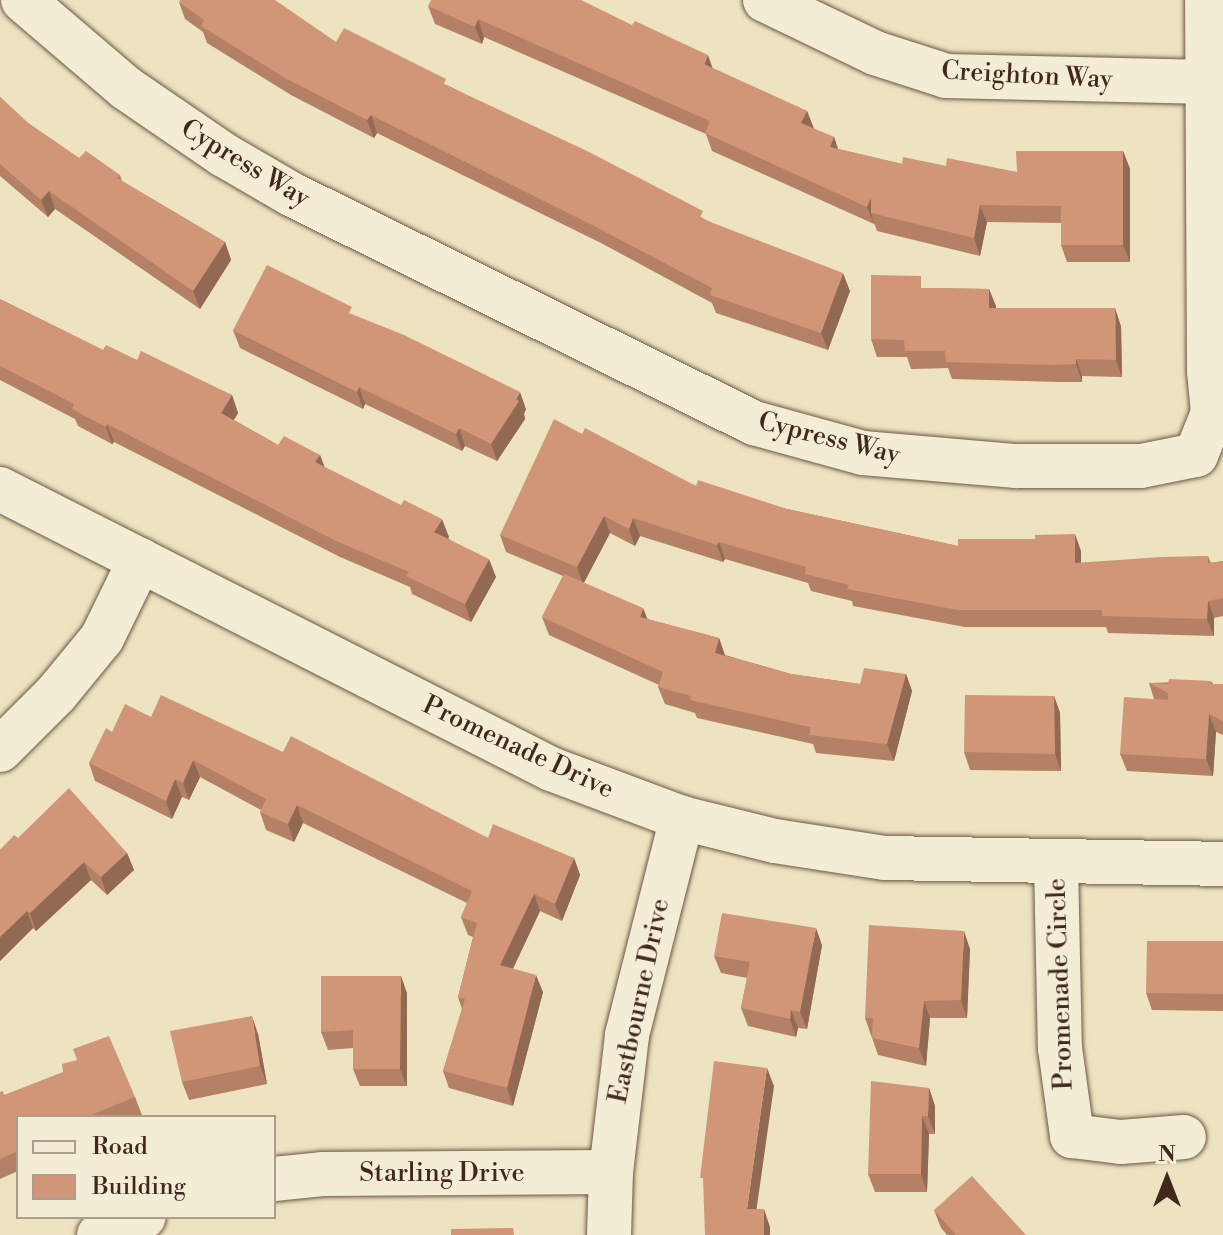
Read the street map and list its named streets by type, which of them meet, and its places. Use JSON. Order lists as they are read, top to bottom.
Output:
{
  "streets": {
    "street": [
      "Creighton Way",
      "Cypress Way",
      "Promenade Drive",
      "Promenade Circle",
      "Eastbourne Drive",
      "Starling Drive"
    ]
  },
  "crossings": [
    ["Creighton Way", "Cypress Way"],
    ["Promenade Drive", "Promenade Circle"],
    ["Promenade Drive", "Eastbourne Drive"],
    ["Eastbourne Drive", "Starling Drive"]
  ],
  "legend": ["Road", "Building"],
  "north": "top"
}
